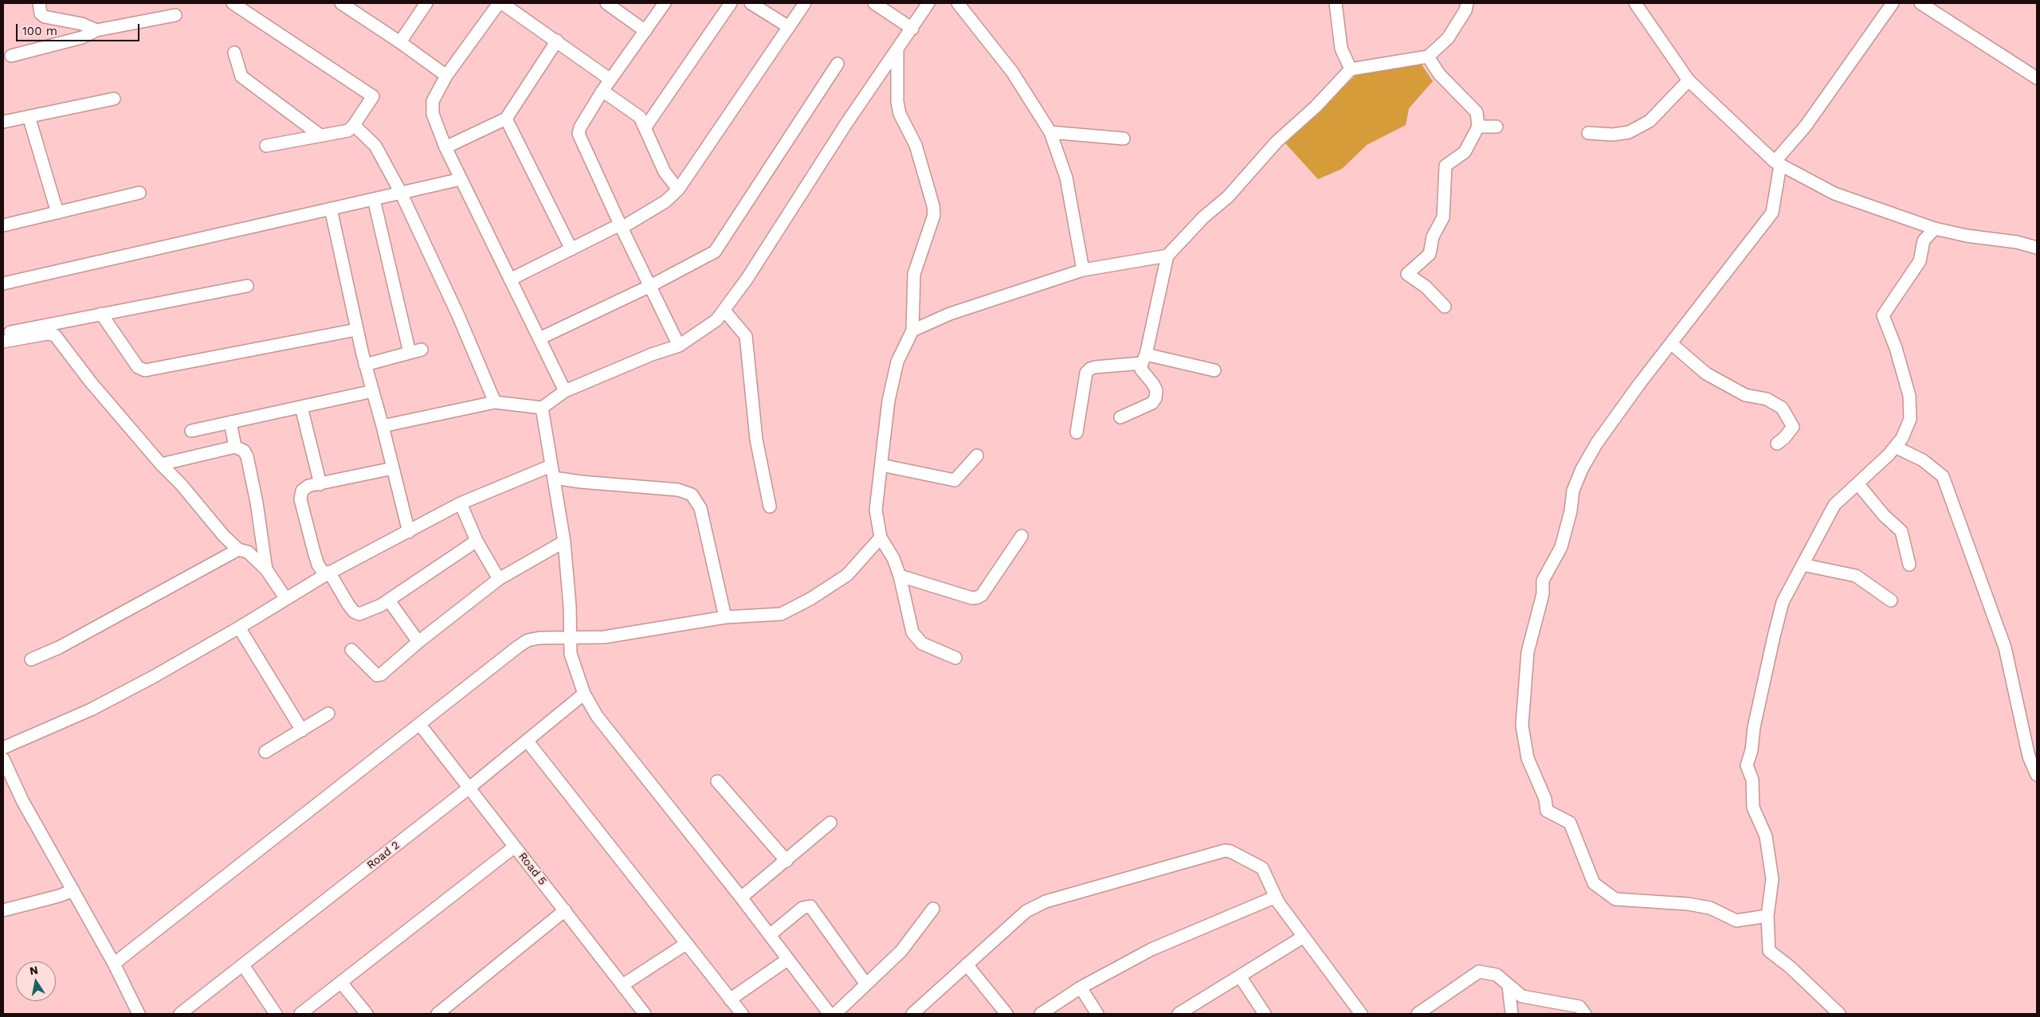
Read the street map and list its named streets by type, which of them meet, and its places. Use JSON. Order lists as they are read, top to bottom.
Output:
{
  "streets": {
    "street": ["Road 2", "Road 5"]
  },
  "crossings": [
    ["Road 2", "Road 5"]
  ],
  "scale_bar": "100 m",
  "north": "top"
}
